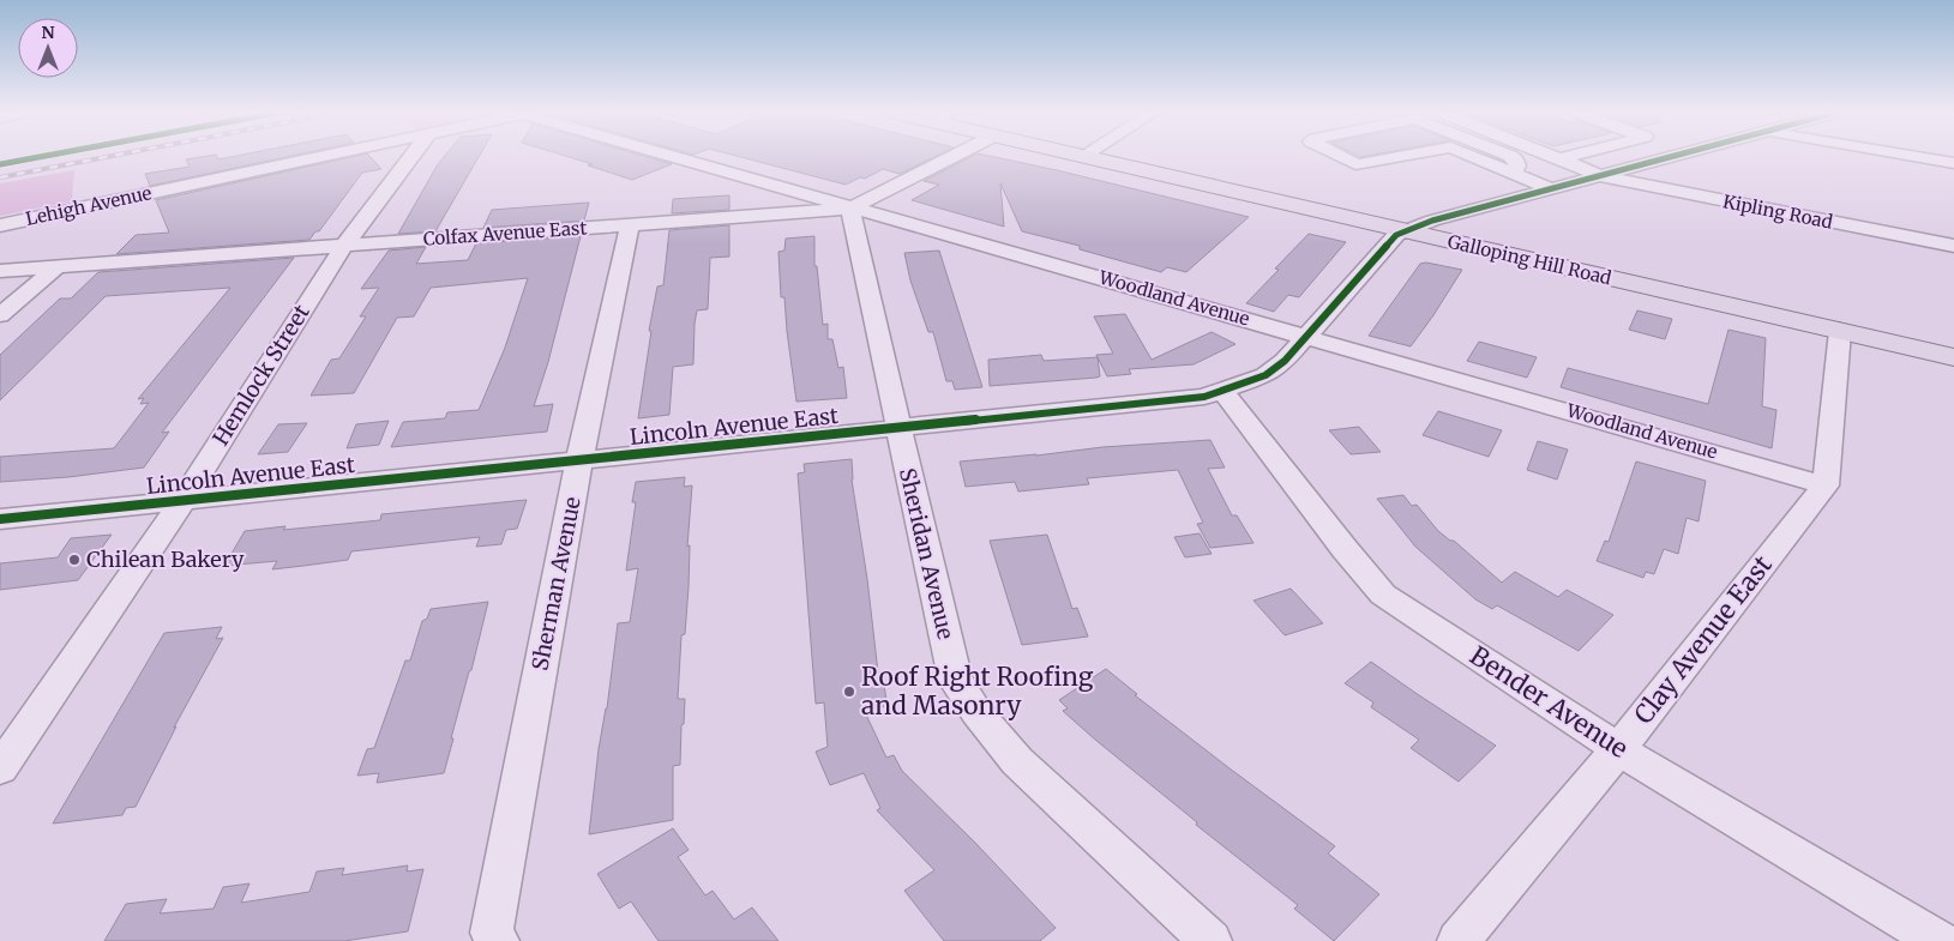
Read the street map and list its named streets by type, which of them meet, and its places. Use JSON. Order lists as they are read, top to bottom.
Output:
{
  "streets": {
    "main road": ["Galloping Hill Road"],
    "street": [
      "Lehigh Avenue",
      "Kipling Road",
      "Colfax Avenue East",
      "Woodland Avenue",
      "Hemlock Street",
      "Lincoln Avenue East",
      "Sheridan Avenue",
      "Sherman Avenue",
      "Clay Avenue East",
      "Bender Avenue"
    ]
  },
  "crossings": [
    ["Kipling Road", "Lincoln Avenue East"],
    ["Colfax Avenue East", "Woodland Avenue"],
    ["Colfax Avenue East", "Hemlock Street"],
    ["Colfax Avenue East", "Sheridan Avenue"],
    ["Colfax Avenue East", "Sherman Avenue"],
    ["Galloping Hill Road", "Lincoln Avenue East"],
    ["Woodland Avenue", "Lincoln Avenue East"],
    ["Woodland Avenue", "Sheridan Avenue"],
    ["Woodland Avenue", "Clay Avenue East"],
    ["Hemlock Street", "Lincoln Avenue East"],
    ["Lincoln Avenue East", "Sheridan Avenue"],
    ["Lincoln Avenue East", "Sherman Avenue"],
    ["Lincoln Avenue East", "Bender Avenue"],
    ["Clay Avenue East", "Bender Avenue"]
  ],
  "places": ["Chilean Bakery", "Roof Right Roofing and Masonry"],
  "north": "top"
}
